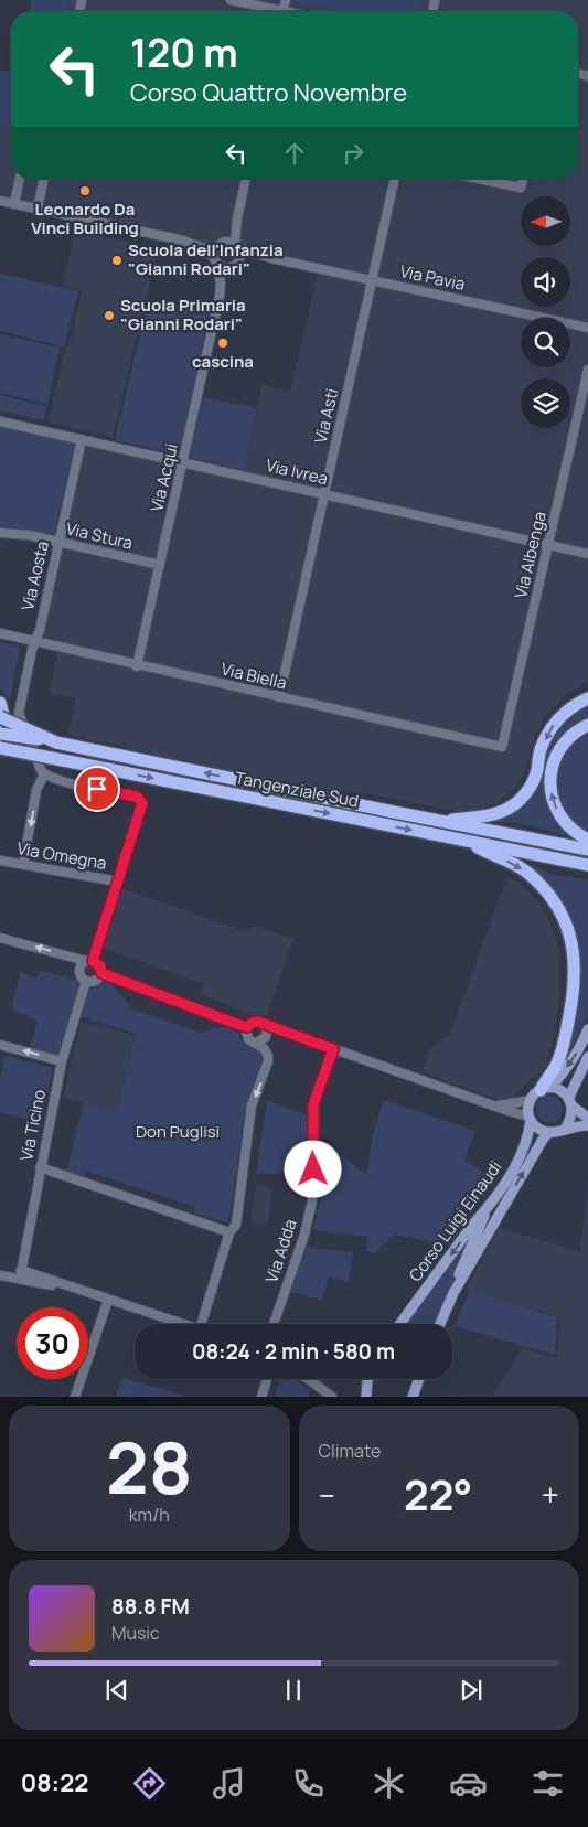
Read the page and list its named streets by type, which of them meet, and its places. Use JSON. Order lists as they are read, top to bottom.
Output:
{
  "streets": {
    "highway": ["Tangenziale Sud"],
    "main road": ["Corso Luigi Einaudi"],
    "street": [
      "Via Pavia",
      "Via Asti",
      "Via Ivrea",
      "Via Acqui",
      "Via Stura",
      "Via Albenga",
      "Via Aosta",
      "Via Biella",
      "Via Omegna",
      "Via Ticino",
      "Via Adda"
    ]
  },
  "crossings": [
    ["Via Pavia", "Via Asti"],
    ["Via Pavia", "Via Acqui"],
    ["Via Asti", "Via Ivrea"],
    ["Via Asti", "Via Biella"],
    ["Via Ivrea", "Via Acqui"],
    ["Via Ivrea", "Via Albenga"],
    ["Via Ivrea", "Via Aosta"],
    ["Via Acqui", "Via Stura"],
    ["Via Acqui", "Via Biella"],
    ["Via Stura", "Via Aosta"],
    ["Via Albenga", "Via Biella"],
    ["Via Aosta", "Via Biella"]
  ],
  "parks": ["Don Puglisi"],
  "places": [
    "Leonardo Da Vinci Building",
    "Scuola dell'Infanzia \"Gianni Rodari\"",
    "Scuola Primaria \"Gianni Rodari\"",
    "cascina"
  ],
  "north": "left",
  "page": {
    "turn": ["120 m", "Corso Quattro Novembre"],
    "limit": "30",
    "trip": "08:24 · 2 min · 580 m",
    "tile": [
      ["28", "km/h"],
      "Climate"
    ],
    "heat": ["−", "22°", "+"],
    "song": ["88.8 FM", "Music"],
    "tabs": "08:22"
  }
}
